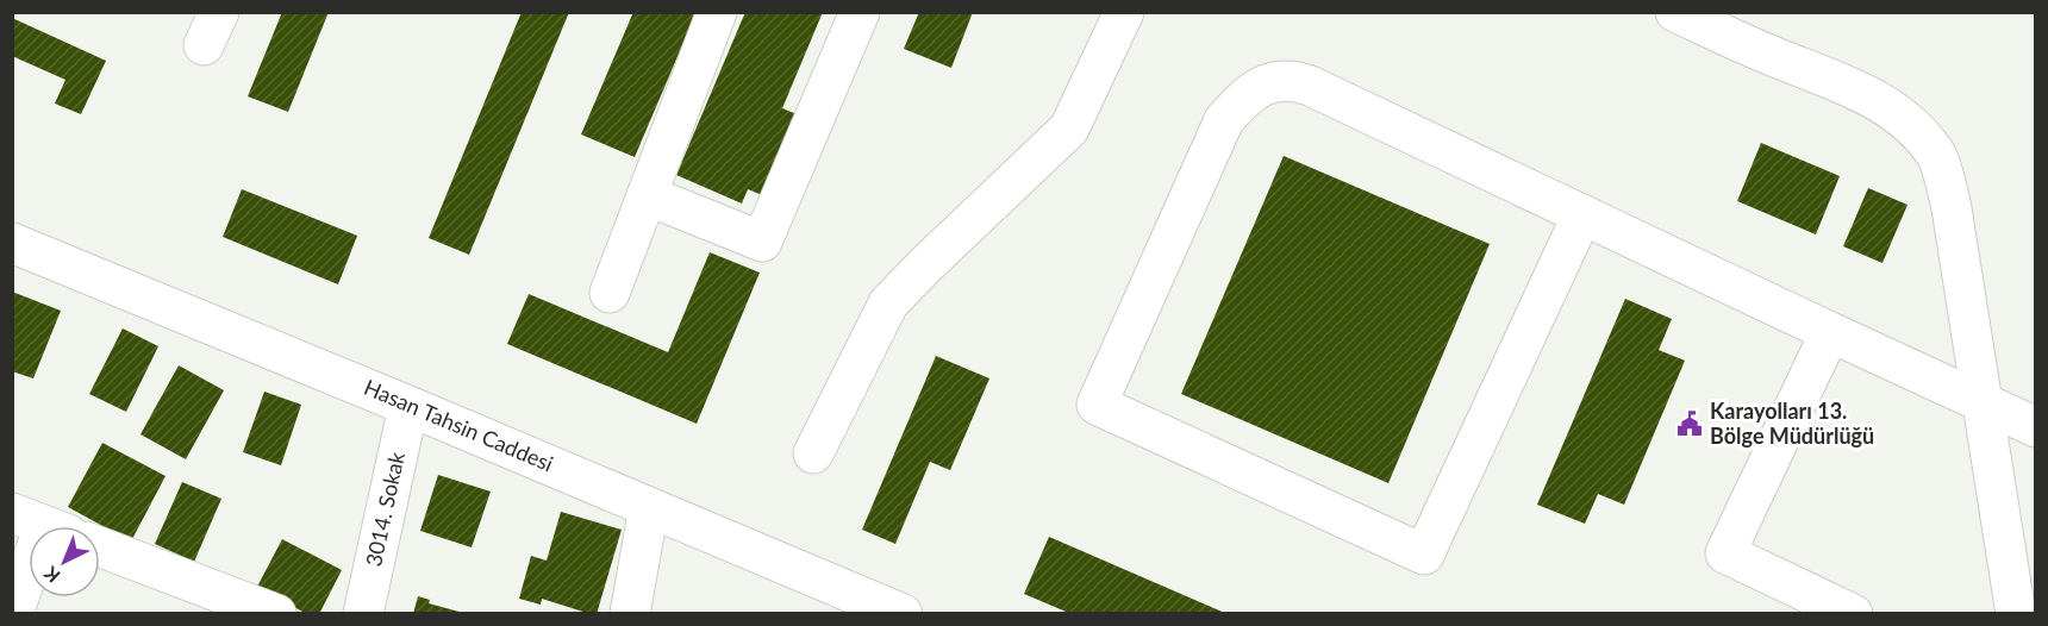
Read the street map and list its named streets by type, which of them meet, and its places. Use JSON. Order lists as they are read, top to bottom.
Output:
{
  "streets": {
    "street": ["Hasan Tahsin Caddesi", "3014. Sokak"]
  },
  "crossings": [
    ["Hasan Tahsin Caddesi", "3014. Sokak"]
  ],
  "places": {
    "public building": ["Karayolları 13. Bölge Müdürlüğü"]
  },
  "north": "bottom left"
}
